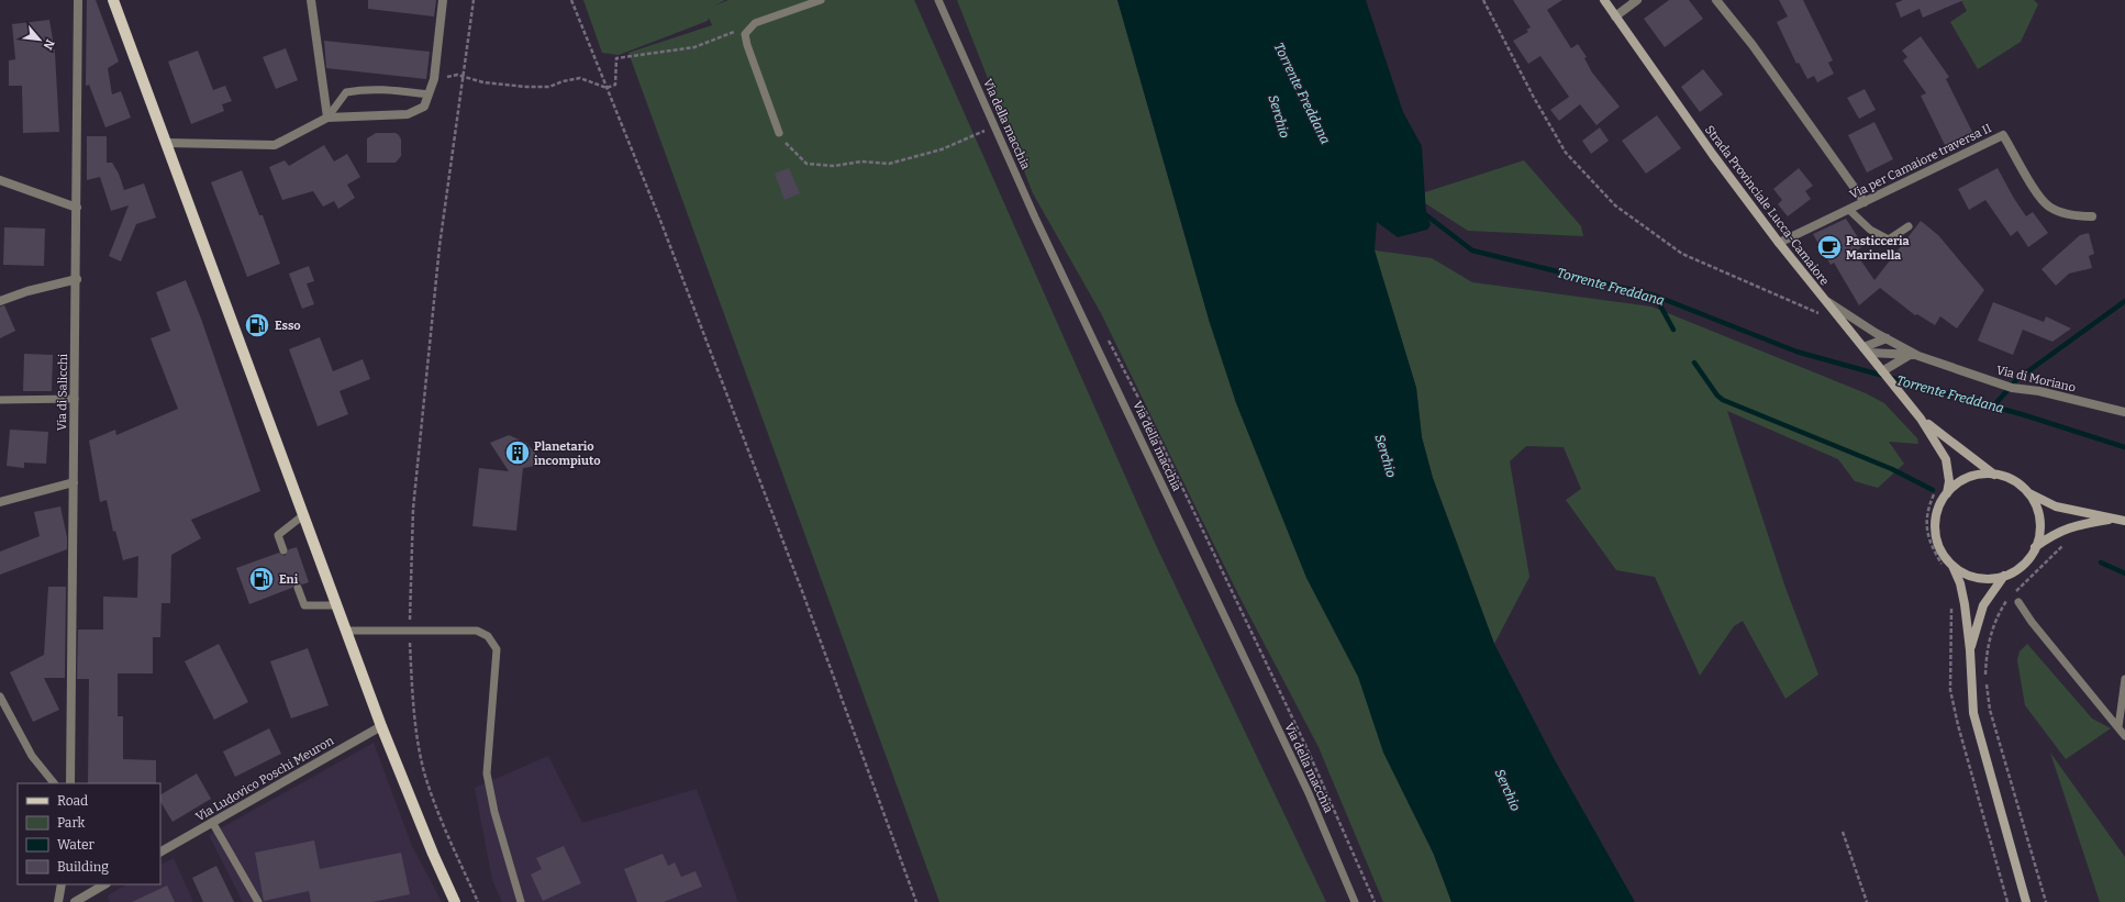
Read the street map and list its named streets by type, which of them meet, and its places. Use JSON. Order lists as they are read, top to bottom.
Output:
{
  "streets": {
    "main road": ["Strada Provinciale Lucca-Camaiore"],
    "street": [
      "Via per Camaiore traversa II",
      "Via di Moriano",
      "Via di Salicchi",
      "Via Ludovico Poschi Meuron"
    ],
    "lane": ["Via della macchia"]
  },
  "crossings": [
    ["Via per Camaiore traversa II", "Strada Provinciale Lucca-Camaiore"],
    ["Strada Provinciale Lucca-Camaiore", "Via di Moriano"]
  ],
  "water": ["Torrente Freddana", "Serchio"],
  "places": {
    "cafe": ["Pasticceria Marinella"],
    "fuel station": ["Esso", "Eni"],
    "building": ["Planetario incompiuto"]
  },
  "legend": [
    "Road",
    "Park",
    "Water",
    "Building"
  ],
  "north": "bottom right"
}
